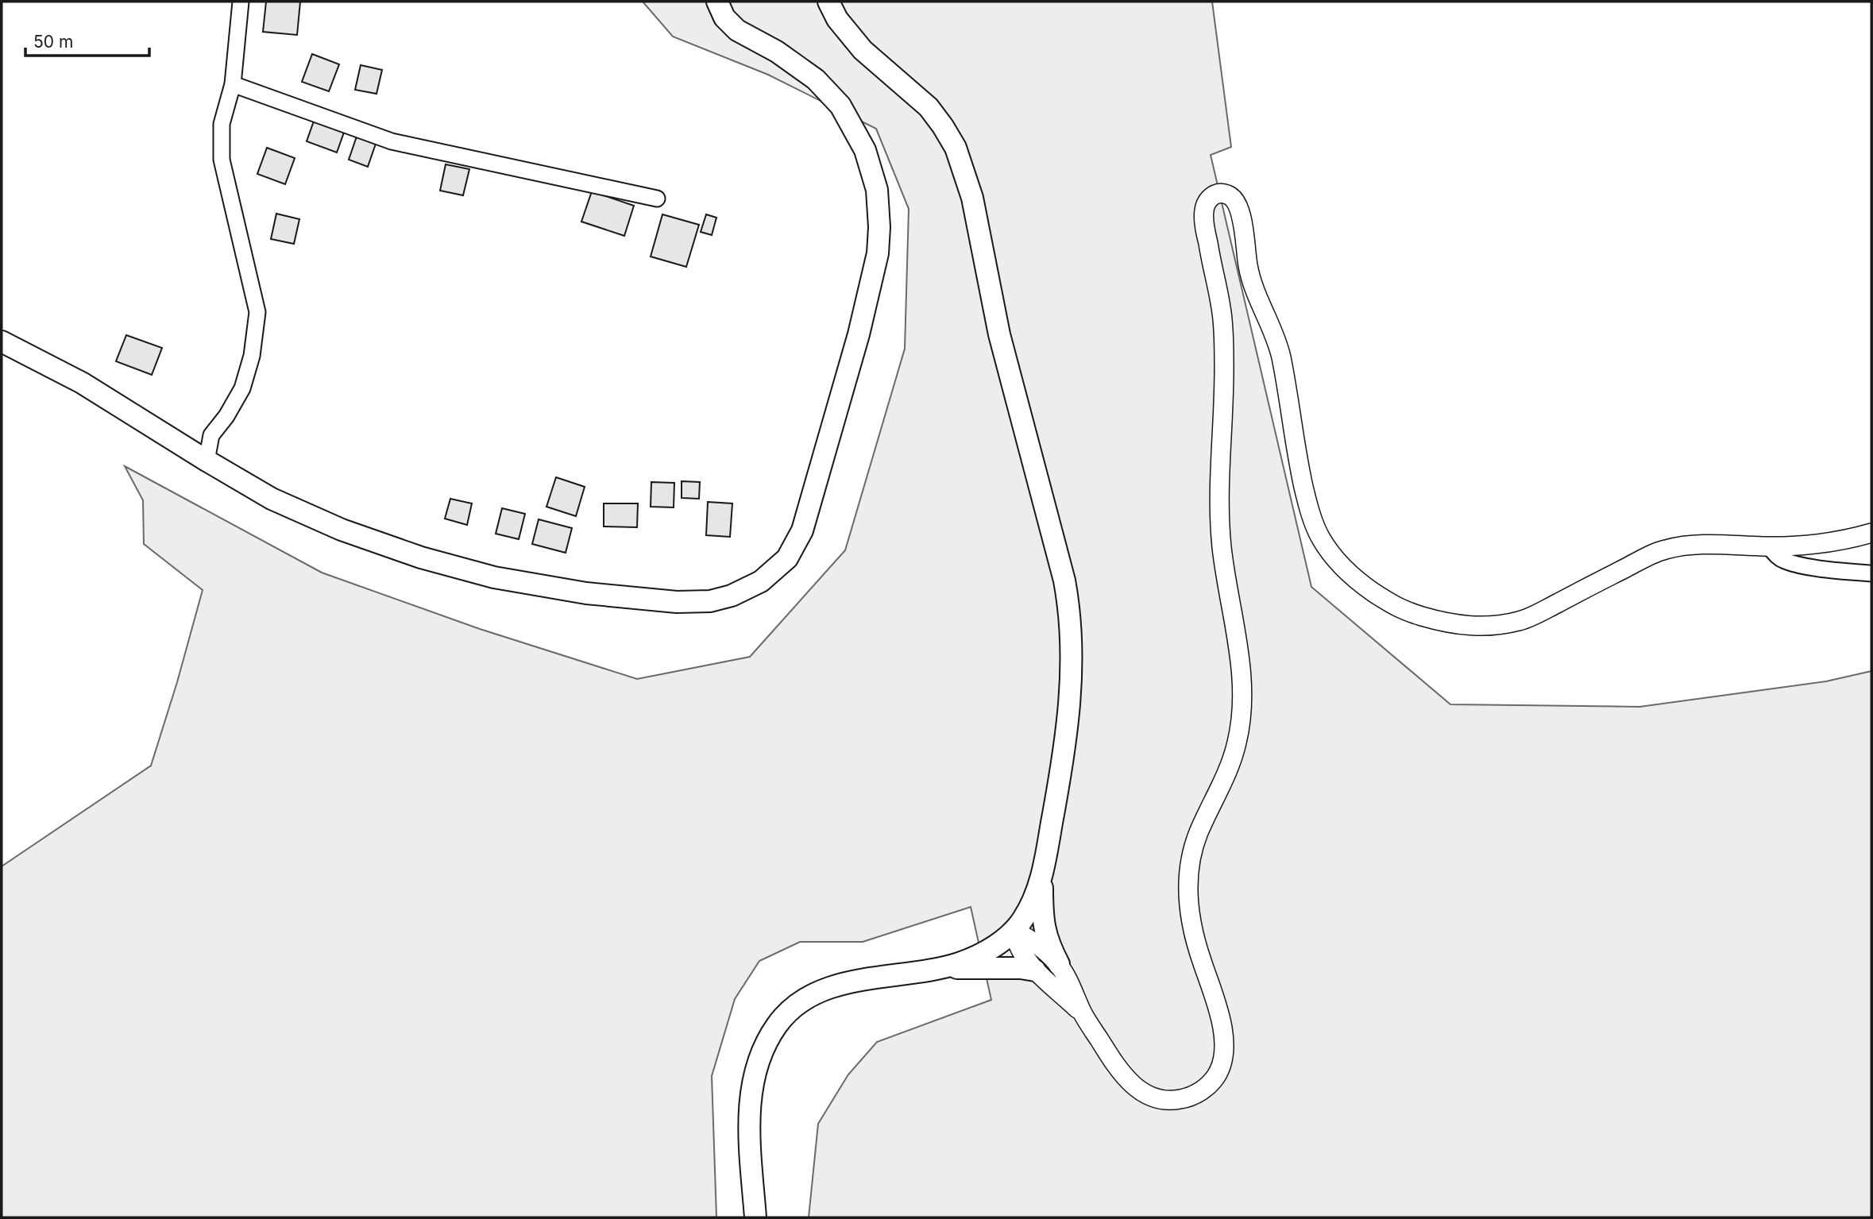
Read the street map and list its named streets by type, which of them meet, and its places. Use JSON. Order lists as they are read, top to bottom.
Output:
{
  "scale_bar": "50 m"
}
